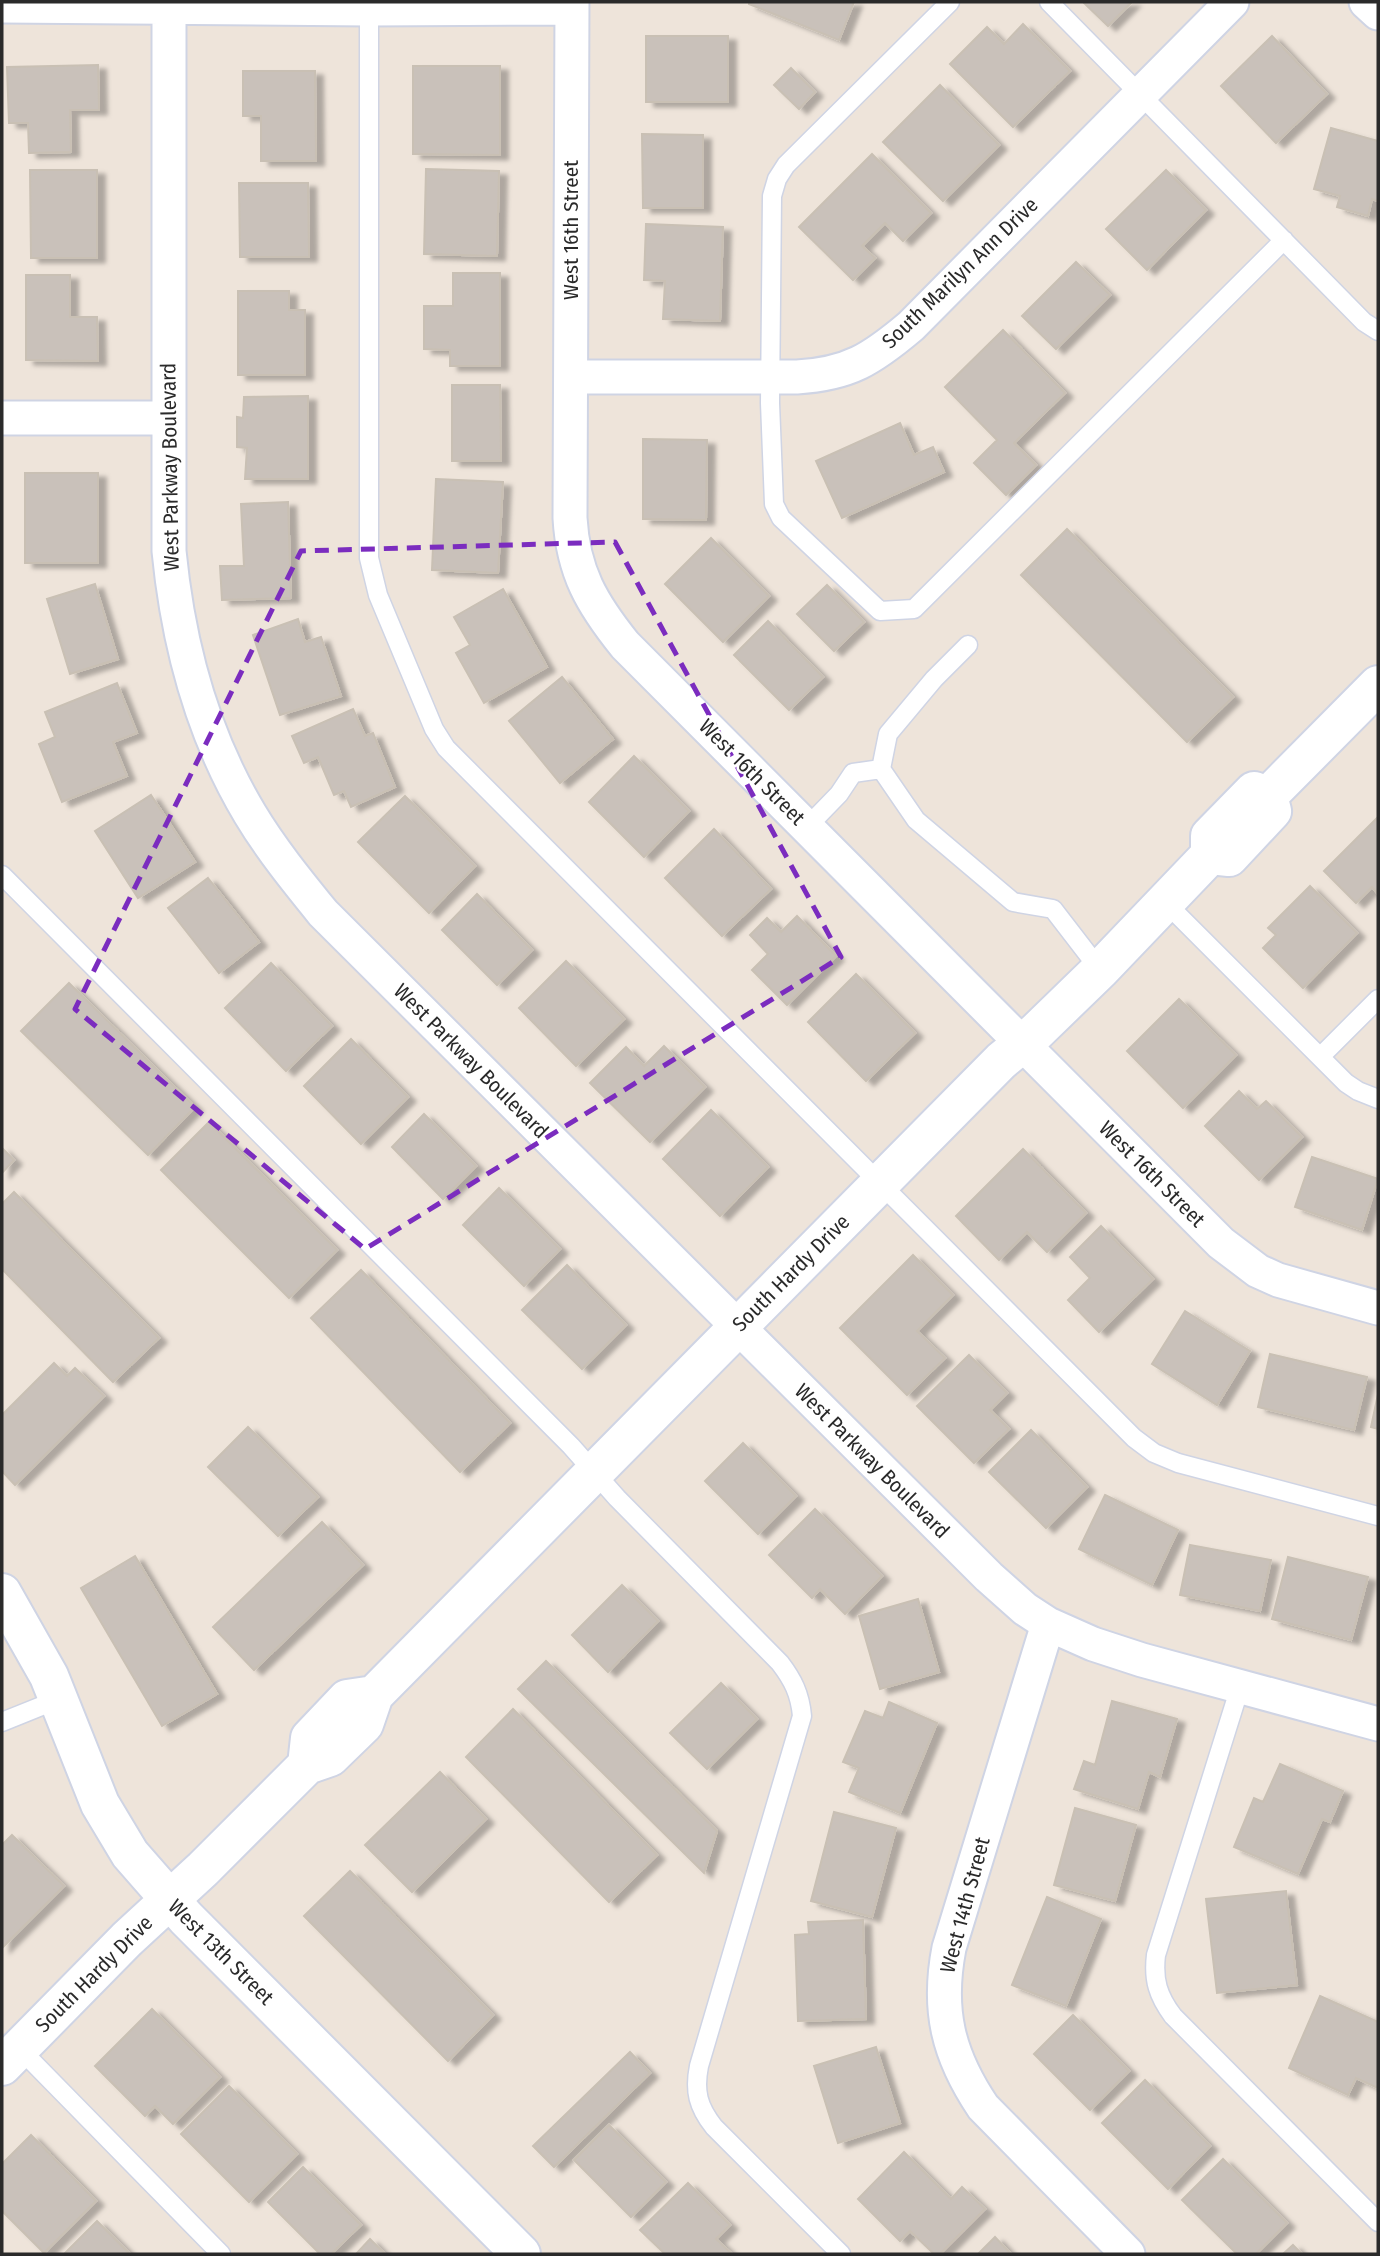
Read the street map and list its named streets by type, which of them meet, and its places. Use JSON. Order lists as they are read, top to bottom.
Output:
{
  "streets": {
    "street": [
      "West 16th Street",
      "South Marilyn Ann Drive",
      "West Parkway Boulevard",
      "South Hardy Drive",
      "West 14th Street",
      "West 13th Street"
    ]
  },
  "crossings": [
    ["West 16th Street", "South Marilyn Ann Drive"],
    ["West 16th Street", "South Hardy Drive"],
    ["West Parkway Boulevard", "South Hardy Drive"],
    ["West Parkway Boulevard", "West 14th Street"],
    ["South Hardy Drive", "West 13th Street"]
  ]
}
